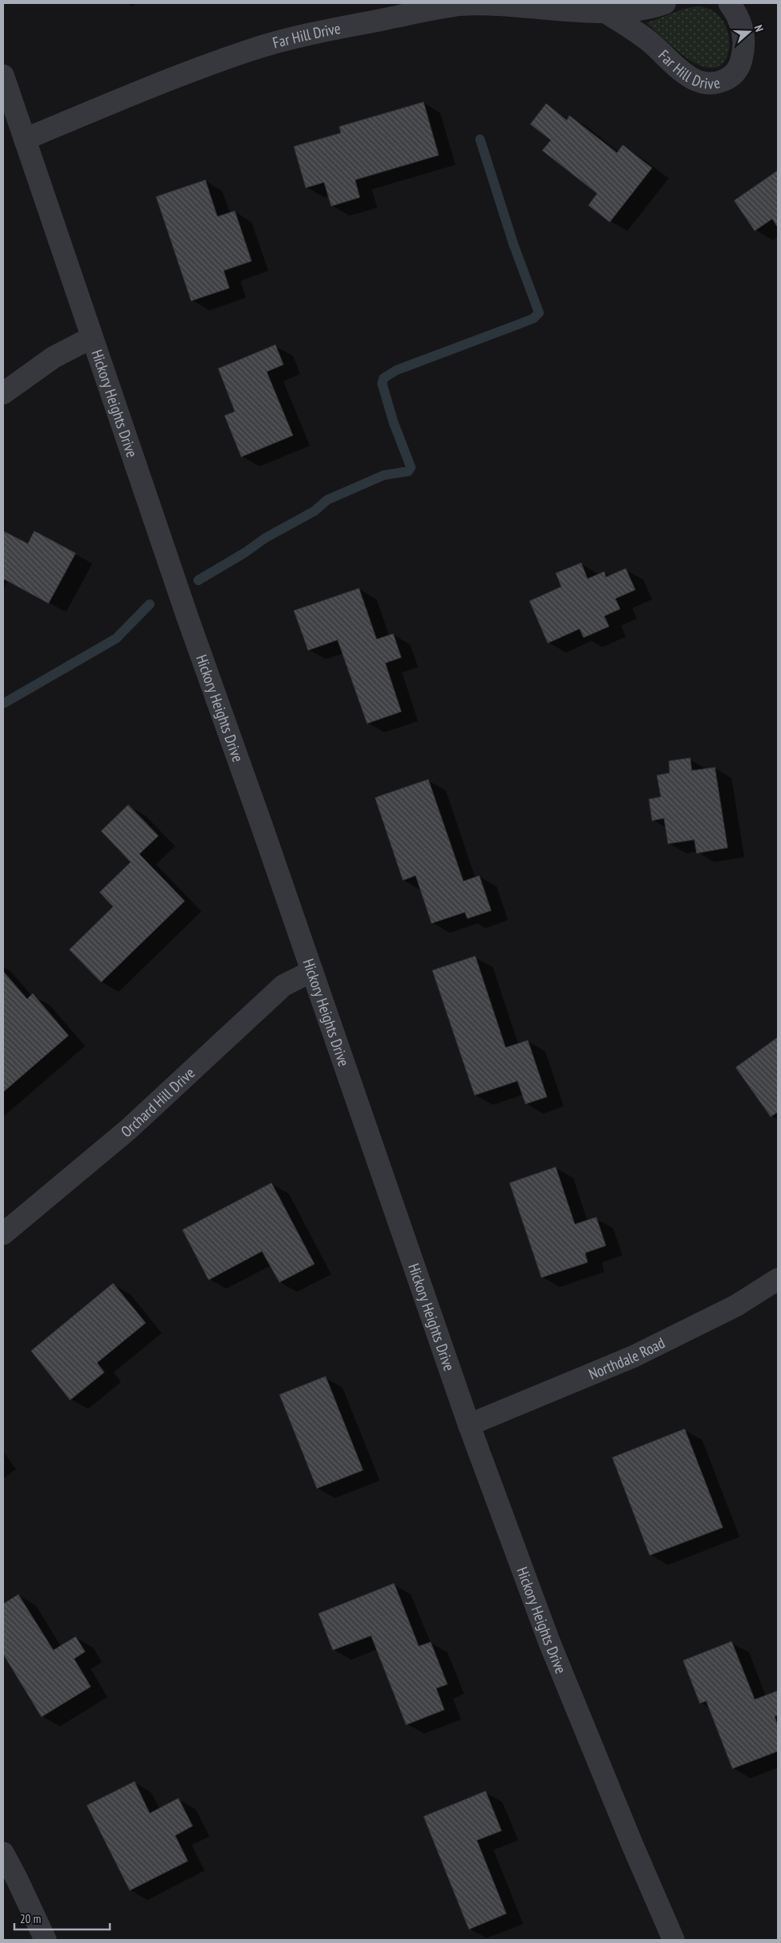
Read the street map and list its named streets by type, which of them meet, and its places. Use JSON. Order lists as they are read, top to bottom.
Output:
{
  "streets": {
    "street": [
      "Far Hill Drive",
      "Hickory Heights Drive",
      "Orchard Hill Drive",
      "Northdale Road"
    ]
  },
  "crossings": [
    ["Far Hill Drive", "Hickory Heights Drive"],
    ["Hickory Heights Drive", "Orchard Hill Drive"],
    ["Hickory Heights Drive", "Northdale Road"]
  ],
  "scale_bar": "20 m",
  "north": "right"
}
